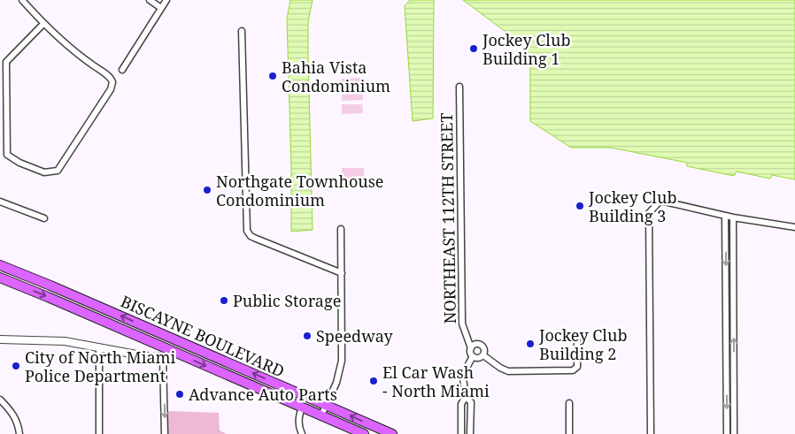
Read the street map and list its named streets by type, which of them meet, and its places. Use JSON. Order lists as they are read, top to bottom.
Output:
{
  "streets": {
    "main road": ["BISCAYNE BOULEVARD"],
    "street": ["NORTHEAST 112TH STREET"]
  },
  "places": [
    "Jockey Club Building 1",
    "Bahia Vista Condominium",
    "Northgate Townhouse Condominium",
    "Jockey Club Building 3",
    "Public Storage",
    "Speedway",
    "Jockey Club Building 2",
    "City of North Miami Police Department",
    "El Car Wash - North Miami",
    "Advance Auto Parts"
  ]
}
